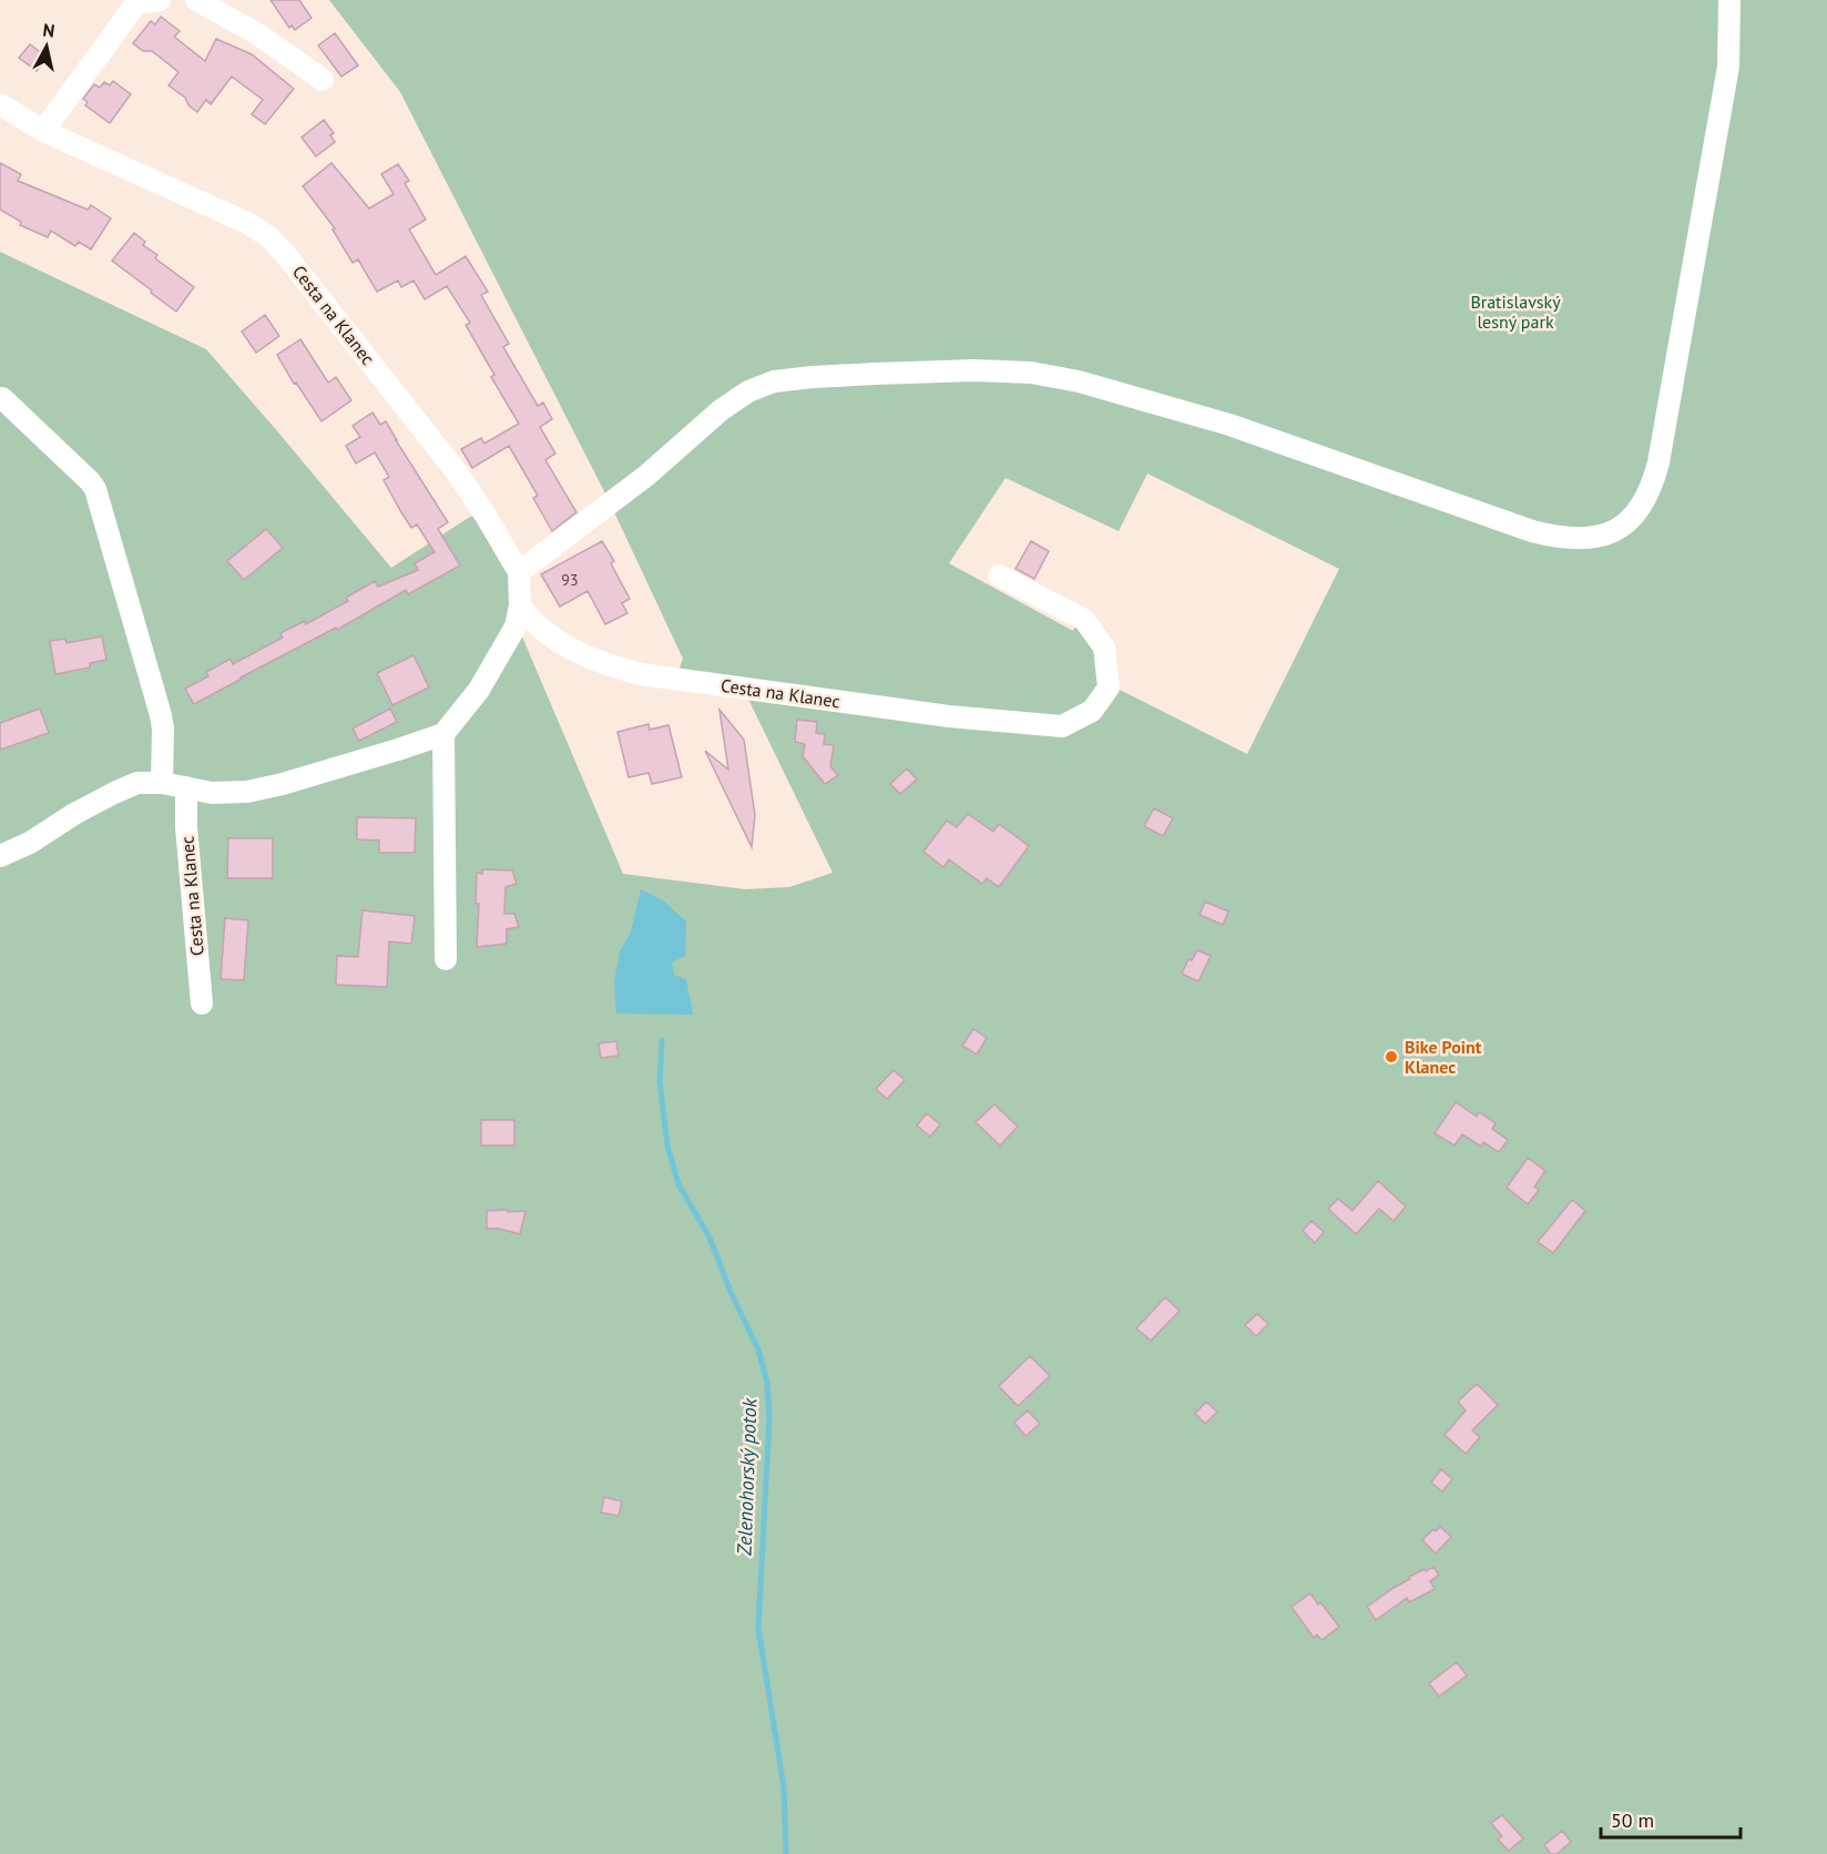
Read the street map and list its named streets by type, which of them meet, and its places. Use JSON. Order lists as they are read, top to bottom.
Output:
{
  "streets": {
    "street": ["Cesta na Klanec"]
  },
  "water": ["Zelenohorský potok"],
  "parks": ["Bratislavský lesný park"],
  "places": ["Bike Point Klanec"],
  "house_numbers": ["93"],
  "scale_bar": "50 m",
  "north": "top"
}
